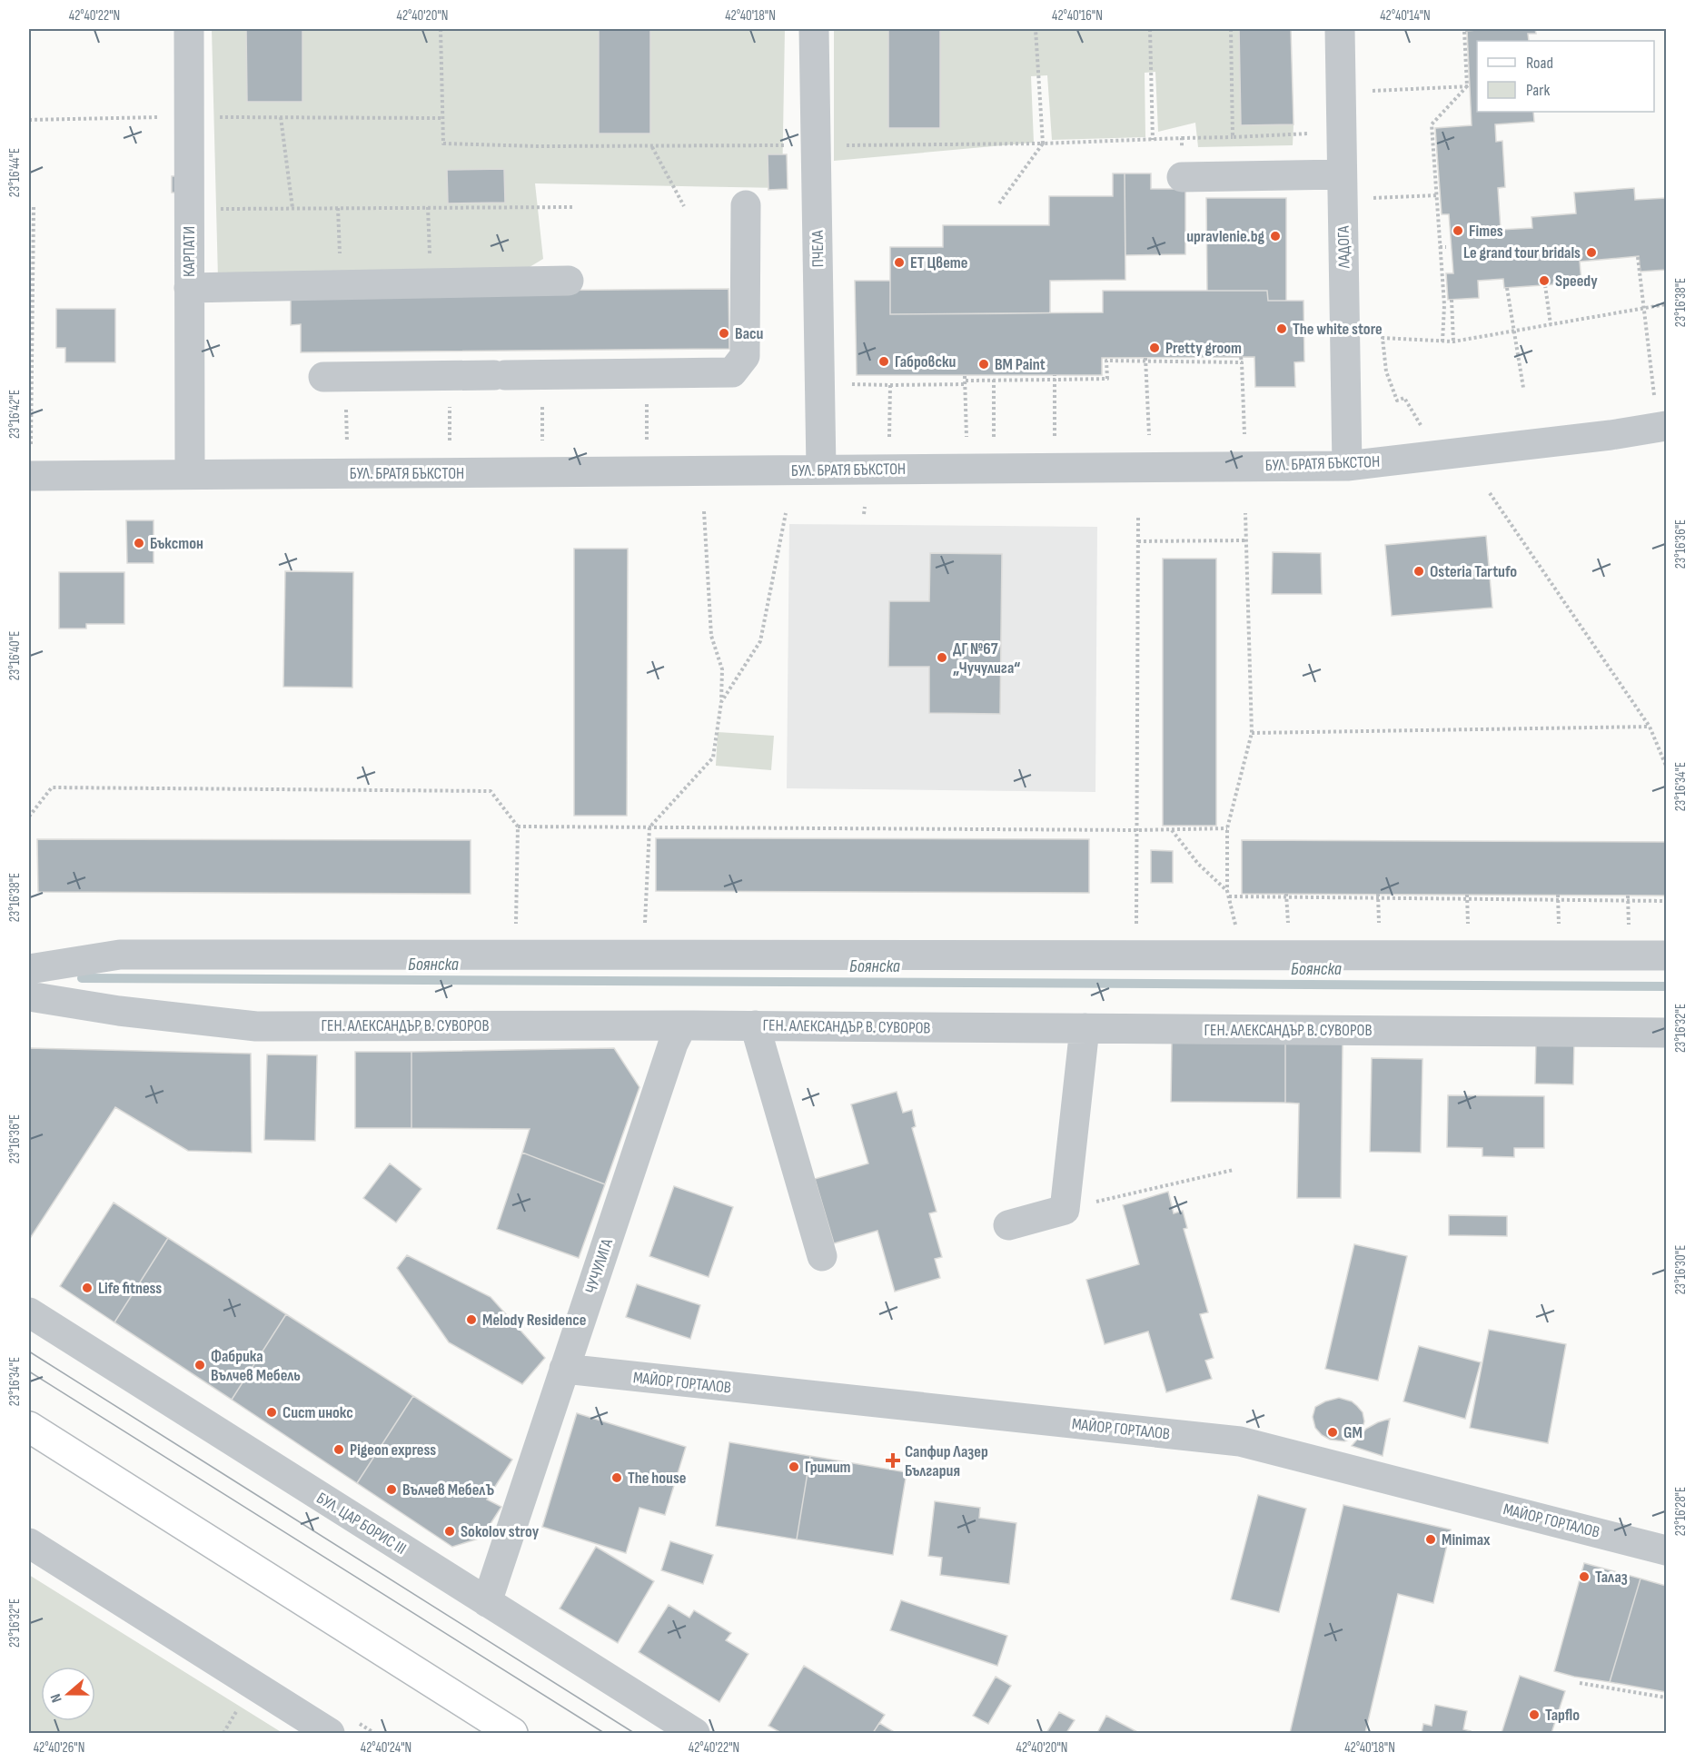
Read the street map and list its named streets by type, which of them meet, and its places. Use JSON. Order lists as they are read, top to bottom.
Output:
{
  "streets": {
    "street": [
      "ЛАДОГА",
      "ПЧЕЛА",
      "КАРПАТИ",
      "БУЛ. БРАТЯ БЪКСТОН",
      "ГЕН. АЛЕКСАНДЪР В. СУВОРОВ",
      "ЧУЧУЛИГА",
      "МАЙОР ГОРТАЛОВ",
      "БУЛ. ЦАР БОРИС III"
    ]
  },
  "crossings": [
    ["ЛАДОГА", "БУЛ. БРАТЯ БЪКСТОН"],
    ["ПЧЕЛА", "БУЛ. БРАТЯ БЪКСТОН"],
    ["КАРПАТИ", "БУЛ. БРАТЯ БЪКСТОН"],
    ["ГЕН. АЛЕКСАНДЪР В. СУВОРОВ", "ЧУЧУЛИГА"],
    ["ЧУЧУЛИГА", "МАЙОР ГОРТАЛОВ"],
    ["ЧУЧУЛИГА", "БУЛ. ЦАР БОРИС III"]
  ],
  "water": ["Боянска"],
  "places": {
    "other": [
      "Fimes",
      "upravlenie.bg",
      "Le grand tour bridals",
      "ЕТ Цвете",
      "Speedy",
      "The white store",
      "Васи",
      "Pretty groom",
      "Габровски",
      "BM Paint",
      "Бъкстон",
      "Osteria Tartufo",
      "ДГ №67 „Чучулига“",
      "Life fitness",
      "Melody Residence",
      "Фабрика Вълчев Мебель",
      "Сист инокс",
      "GM",
      "Pigeon express",
      "Гримит",
      "The house",
      "Вълчев МебелЪ",
      "Sokolov stroy",
      "Minimax",
      "Талаз",
      "Tapflo"
    ],
    "health": ["Сапфир Лазер България"]
  },
  "legend": ["Road", "Park"],
  "north": "left",
  "coordinates": [
    "42°40'22\"N",
    "42°40'20\"N",
    "42°40'18\"N",
    "42°40'16\"N",
    "42°40'14\"N",
    "23°16'44\"E",
    "23°16'38\"E",
    "23°16'42\"E",
    "23°16'36\"E",
    "23°16'40\"E",
    "23°16'34\"E",
    "23°16'32\"E",
    "23°16'30\"E",
    "23°16'28\"E",
    "42°40'26\"N",
    "42°40'24\"N"
  ]
}
